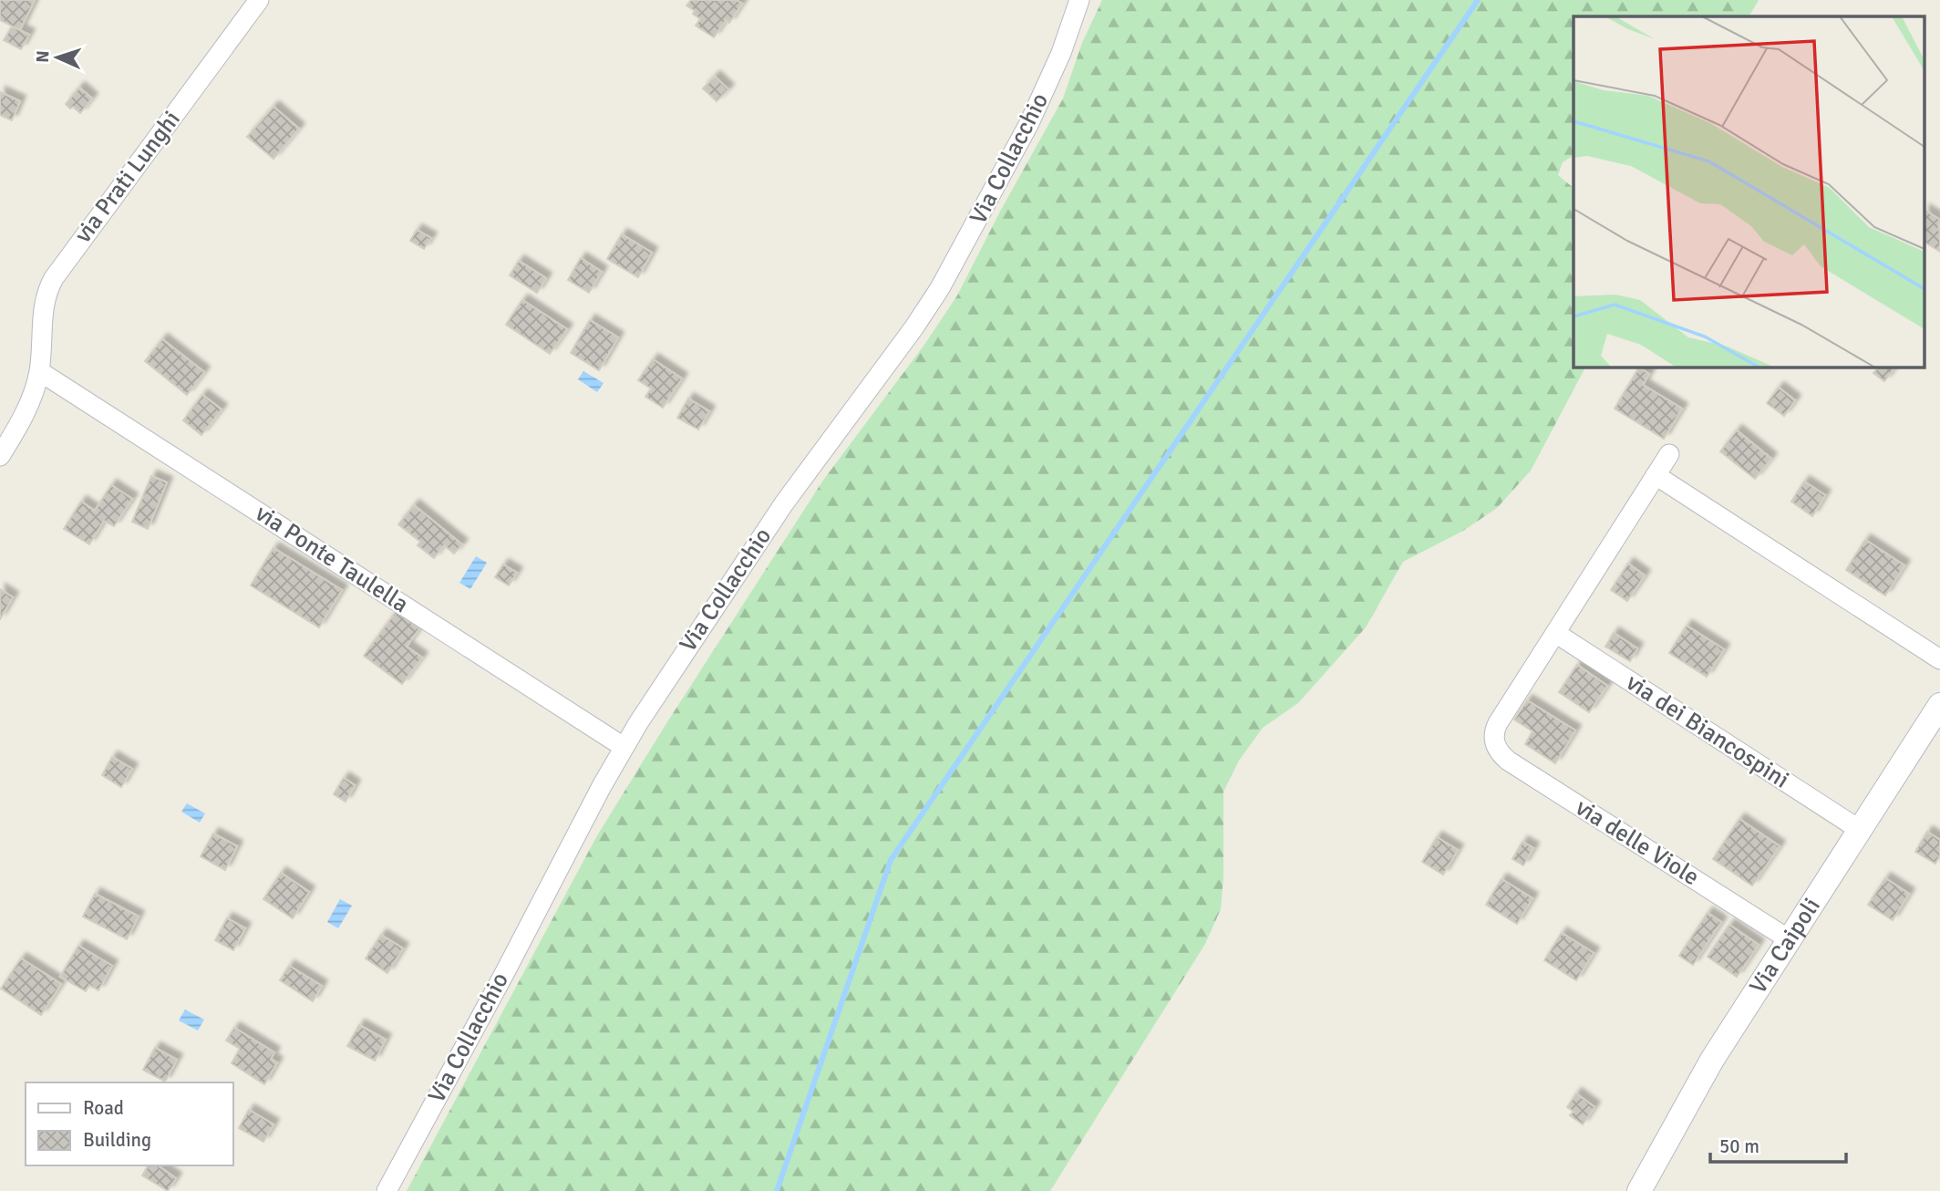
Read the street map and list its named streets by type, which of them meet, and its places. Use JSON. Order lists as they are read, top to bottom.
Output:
{
  "streets": {
    "street": [
      "Via Collacchio",
      "via Prati Lunghi",
      "via Ponte Taulella",
      "via dei Biancospini",
      "via delle Viole",
      "Via Caipoli"
    ]
  },
  "crossings": [
    ["Via Collacchio", "via Ponte Taulella"],
    ["via Prati Lunghi", "via Ponte Taulella"],
    ["via dei Biancospini", "via delle Viole"],
    ["via dei Biancospini", "Via Caipoli"],
    ["via delle Viole", "Via Caipoli"]
  ],
  "legend": ["Road", "Building"],
  "scale_bar": "50 m",
  "north": "left"
}
